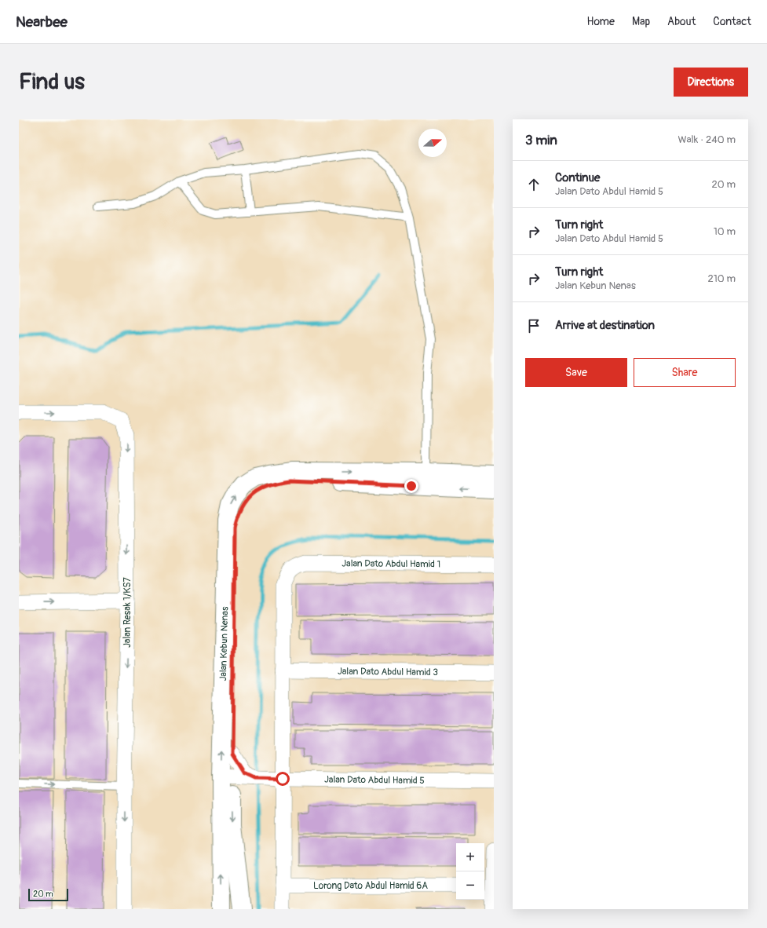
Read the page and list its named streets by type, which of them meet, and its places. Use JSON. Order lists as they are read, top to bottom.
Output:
{
  "streets": {
    "street": [
      "Jalan Dato Abdul Hamid 1",
      "Jalan Resak 1/KS7",
      "Jalan Kebun Nenas",
      "Jalan Dato Abdul Hamid 3",
      "Jalan Dato Abdul Hamid 5",
      "Lorong Dato Abdul Hamid 6A"
    ]
  },
  "crossings": [
    ["Jalan Dato Abdul Hamid 1", "Jalan Dato Abdul Hamid 3"],
    ["Jalan Kebun Nenas", "Jalan Dato Abdul Hamid 5"]
  ],
  "one_way": ["Jalan Resak 1/KS7"],
  "scale_bar": "20 m",
  "north": "right",
  "page": {
    "header": "Nearbee",
    "nav": [
      "Home",
      "Map",
      "About",
      "Contact"
    ],
    "buttons": [
      "Directions",
      ["Save", "Share"]
    ],
    "title": "Find us",
    "heading": ["3 min", "Walk · 240 m"],
    "list": [
      ["Continue", "Jalan Dato Abdul Hamid 5", "20 m"],
      ["Turn right", "Jalan Dato Abdul Hamid 5", "10 m"],
      ["Turn right", "Jalan Kebun Nenas", "210 m"],
      "Arrive at destination"
    ],
    "map_buttons": ["+", "−"],
    "scale": "20 m"
  }
}
